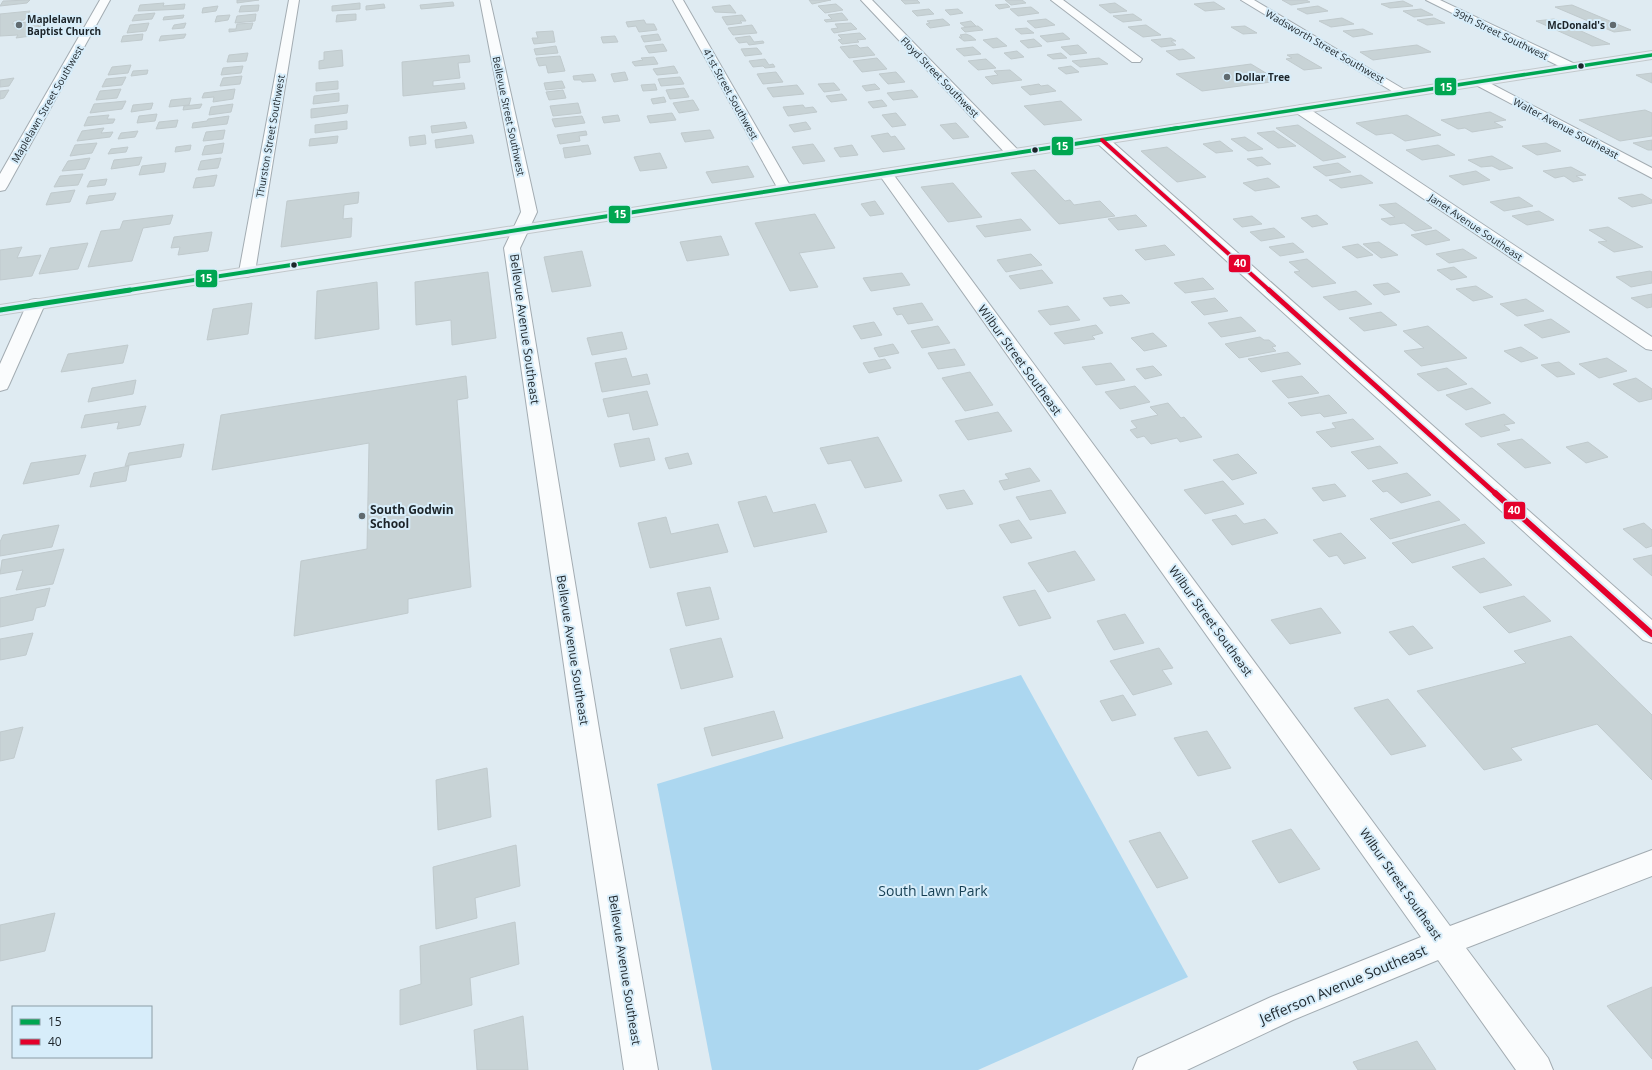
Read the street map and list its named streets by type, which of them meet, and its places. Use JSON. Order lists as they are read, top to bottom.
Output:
{
  "streets": {
    "street": [
      "39th Street Southwest",
      "Wadsworth Street Southwest",
      "Floyd Street Southwest",
      "41st Street Southwest",
      "Maplelawn Street Southwest",
      "Bellevue Street Southwest",
      "Walter Avenue Southeast",
      "Thurston Street Southwest",
      "Janet Avenue Southeast",
      "Bellevue Avenue Southeast",
      "Wilbur Street Southeast",
      "Jefferson Avenue Southeast"
    ]
  },
  "crossings": [
    ["Bellevue Street Southwest", "Bellevue Avenue Southeast"],
    ["Wilbur Street Southeast", "Jefferson Avenue Southeast"]
  ],
  "parks": ["South Lawn Park"],
  "places": [
    "Maplelawn Baptist Church",
    "McDonald's",
    "Dollar Tree",
    "South Godwin School"
  ],
  "lines": ["transit line 15", "transit line 40"],
  "legend": ["15", "40"]
}
